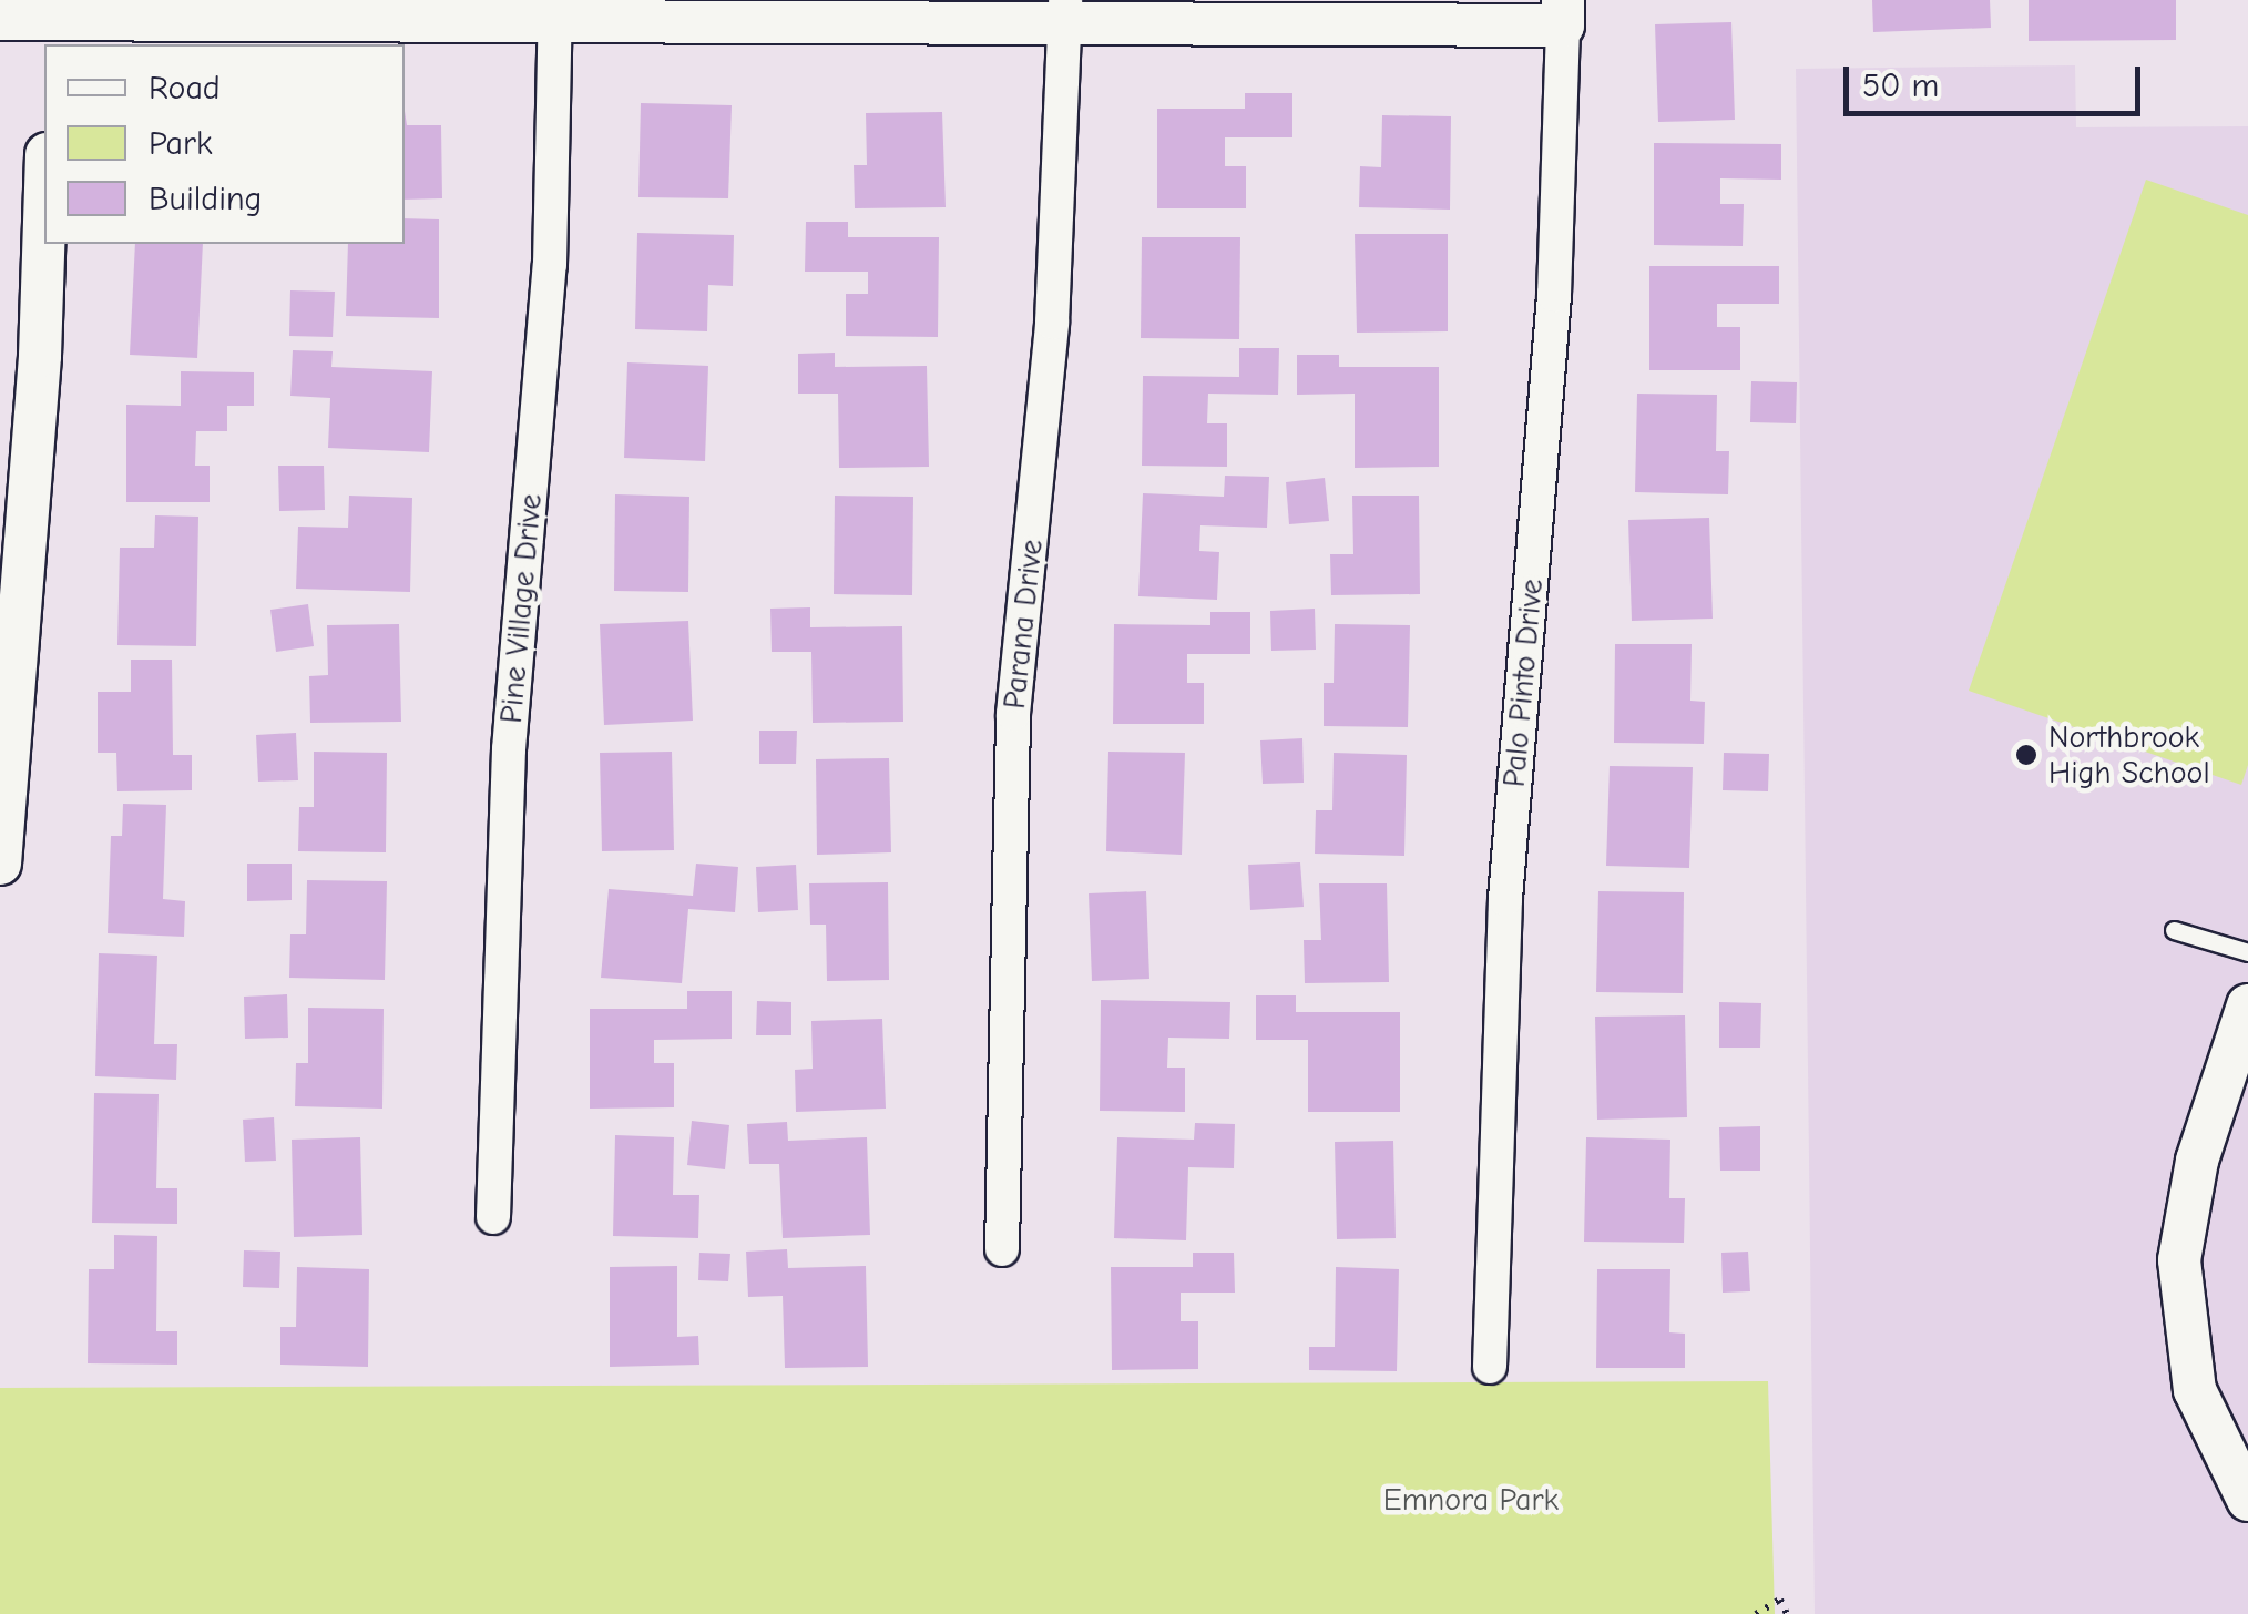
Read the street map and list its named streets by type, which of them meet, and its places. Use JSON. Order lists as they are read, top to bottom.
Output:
{
  "streets": {
    "street": ["Pine Village Drive", "Parana Drive", "Palo Pinto Drive"]
  },
  "parks": ["Emnora Park"],
  "places": ["Northbrook High School"],
  "legend": ["Road", "Park", "Building"],
  "scale_bar": "50 m"
}
